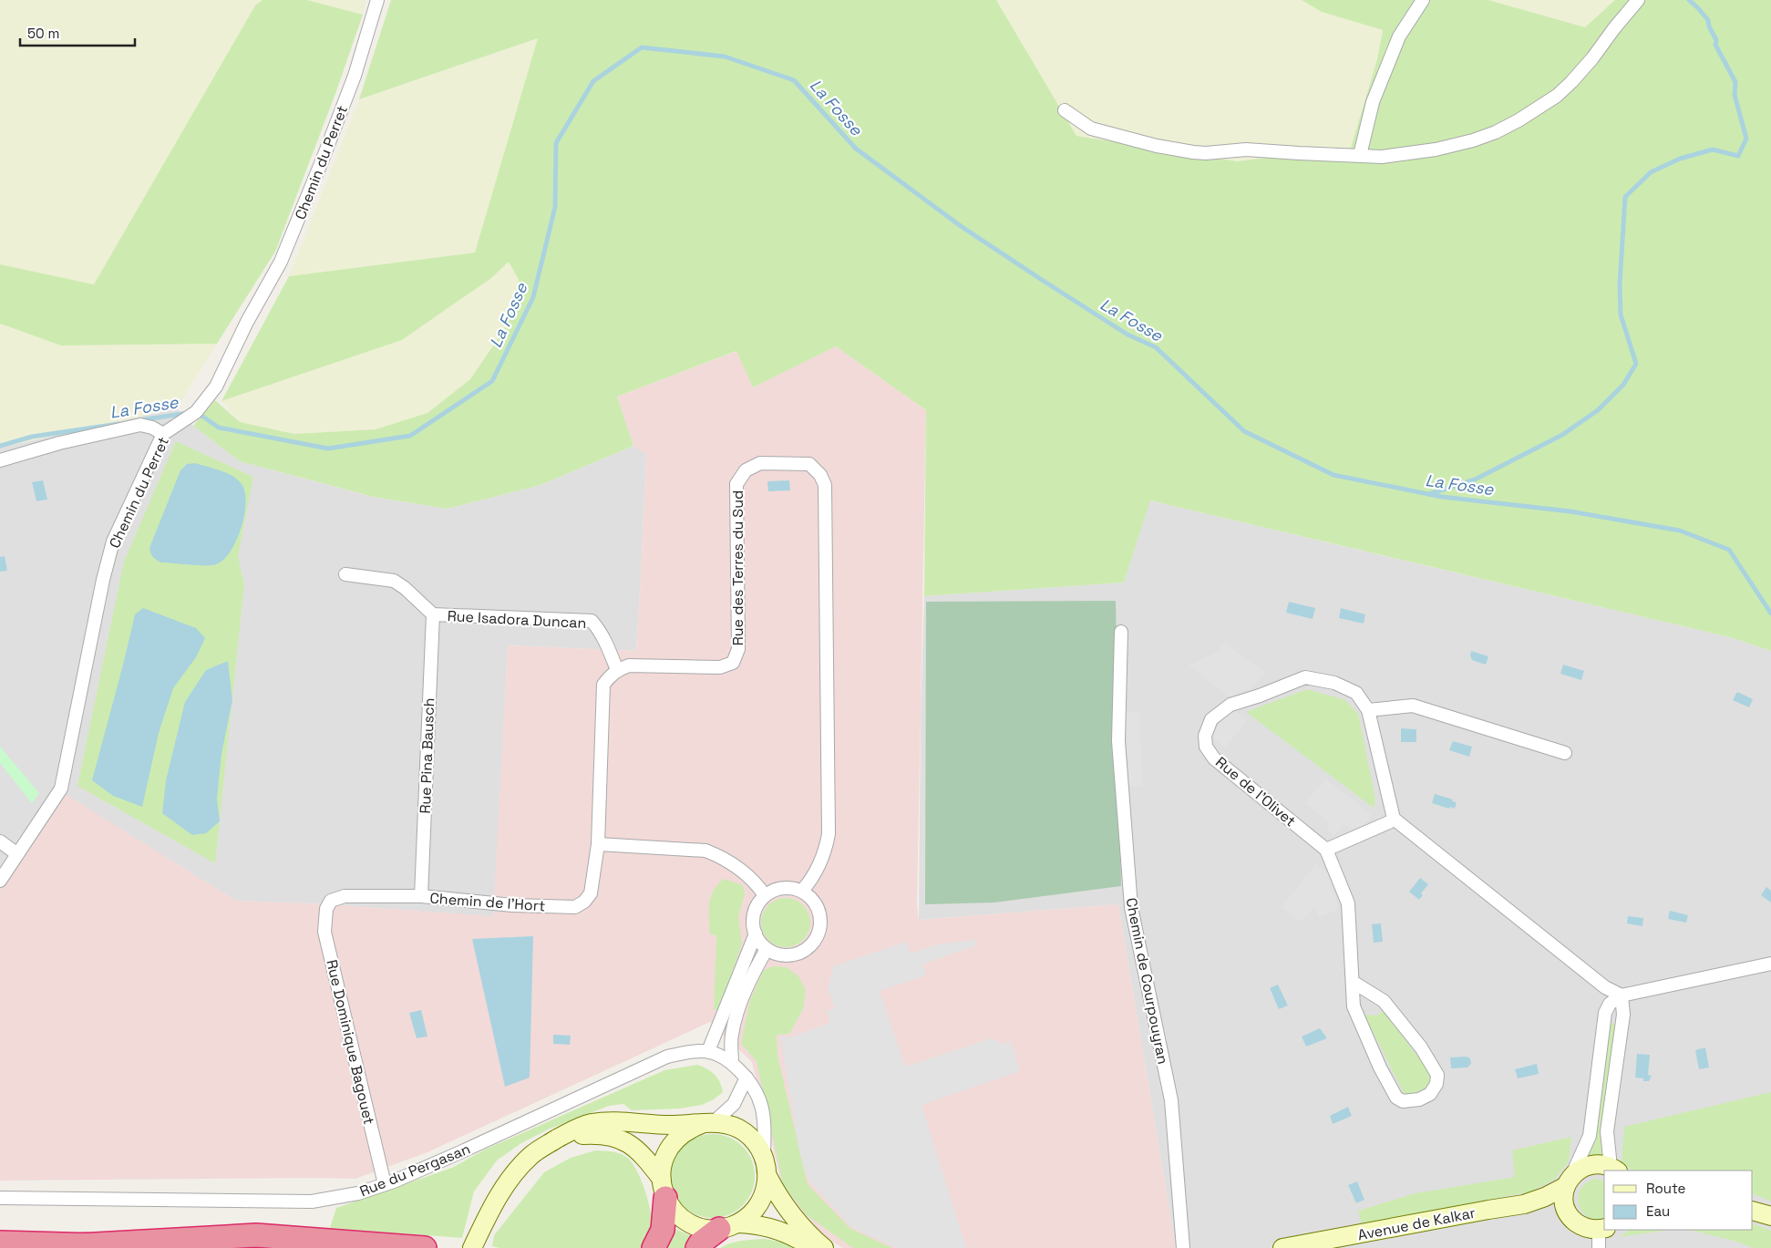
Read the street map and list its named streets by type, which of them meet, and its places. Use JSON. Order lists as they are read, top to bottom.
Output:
{
  "streets": {
    "street": [
      "Chemin du Perret",
      "Rue des Terres du Sud",
      "Rue Isadora Duncan",
      "Rue Pina Bausch",
      "Rue de l'Olivet",
      "Chemin de l'Hort",
      "Chemin de Courpouyran",
      "Rue Dominique Bagouet",
      "Rue du Pergasan",
      "Avenue de Kalkar"
    ]
  },
  "crossings": [
    ["Rue des Terres du Sud", "Rue Isadora Duncan"],
    ["Rue Isadora Duncan", "Rue Pina Bausch"],
    ["Rue Pina Bausch", "Chemin de l'Hort"],
    ["Chemin de l'Hort", "Rue Dominique Bagouet"],
    ["Rue Dominique Bagouet", "Rue du Pergasan"]
  ],
  "water": ["La Fosse"],
  "legend": ["Route", "Eau"],
  "scale_bar": "50 m"
}
